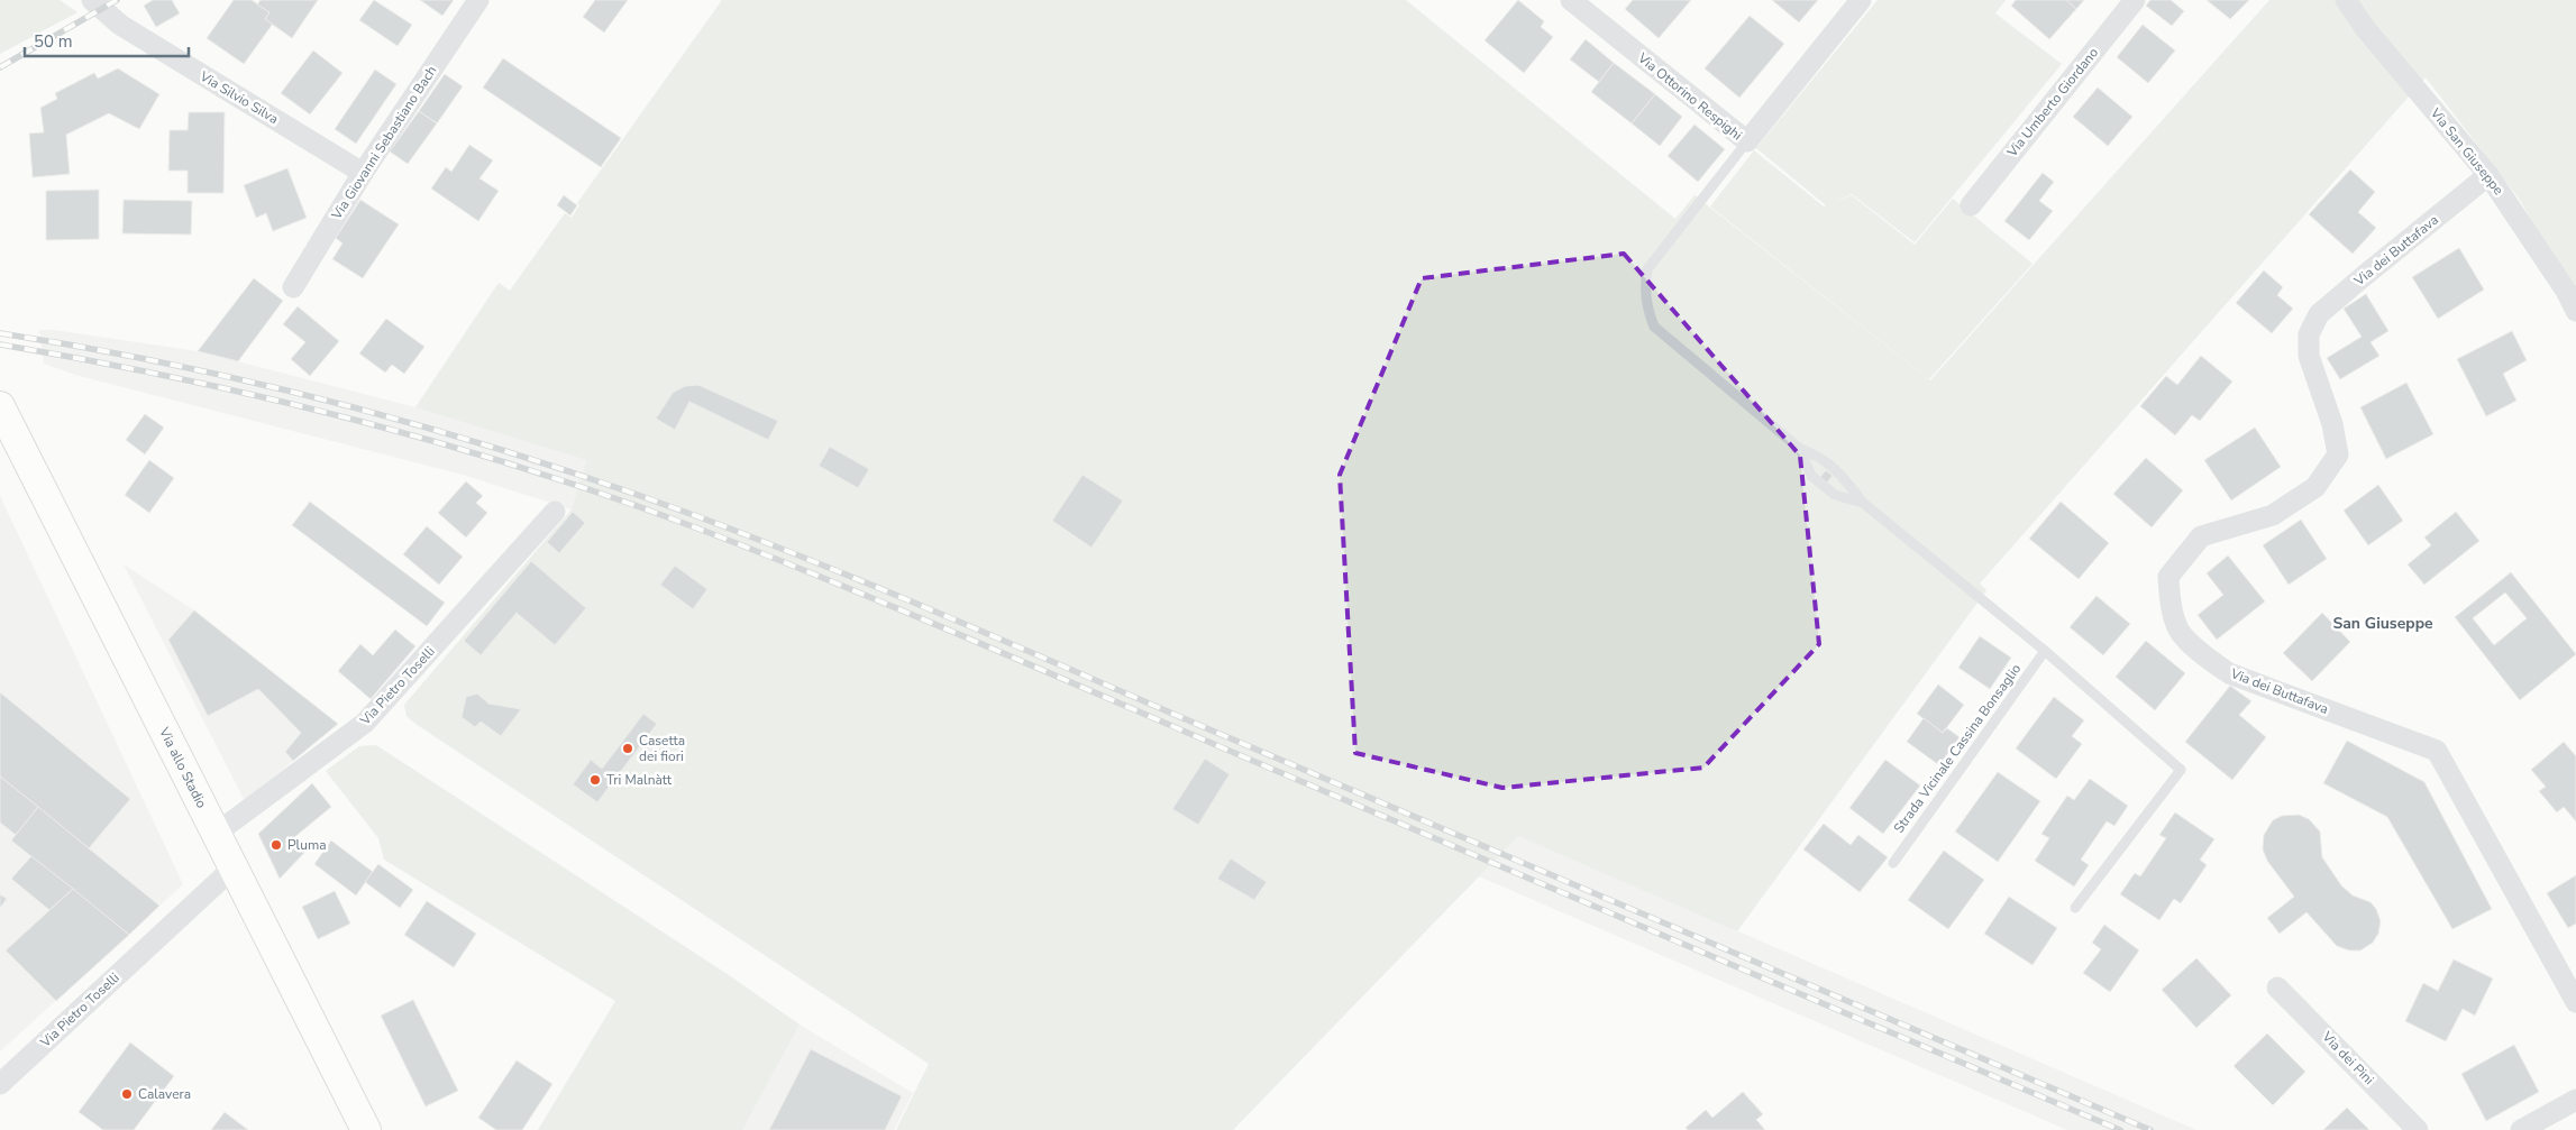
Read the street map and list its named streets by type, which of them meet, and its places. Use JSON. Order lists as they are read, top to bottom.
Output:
{
  "streets": {
    "main road": ["Via allo Stadio"],
    "street": [
      "Via Ottorino Respighi",
      "Via Silvio Silva",
      "Via Umberto Giordano",
      "Via Giovanni Sebastiano Bach",
      "Via San Giuseppe",
      "Via dei Buttafava",
      "Via Pietro Toselli",
      "Via dei Pini"
    ],
    "lane": ["Strada Vicinale Cassina Bonsaglio"]
  },
  "crossings": [
    ["Via Silvio Silva", "Via Giovanni Sebastiano Bach"],
    ["Via San Giuseppe", "Via dei Buttafava"],
    ["Via Pietro Toselli", "Via allo Stadio"]
  ],
  "districts": ["San Giuseppe"],
  "places": [
    "Casetta dei fiori",
    "Tri Malnàtt",
    "Pluma",
    "Calavera"
  ],
  "scale_bar": "50 m"
}
